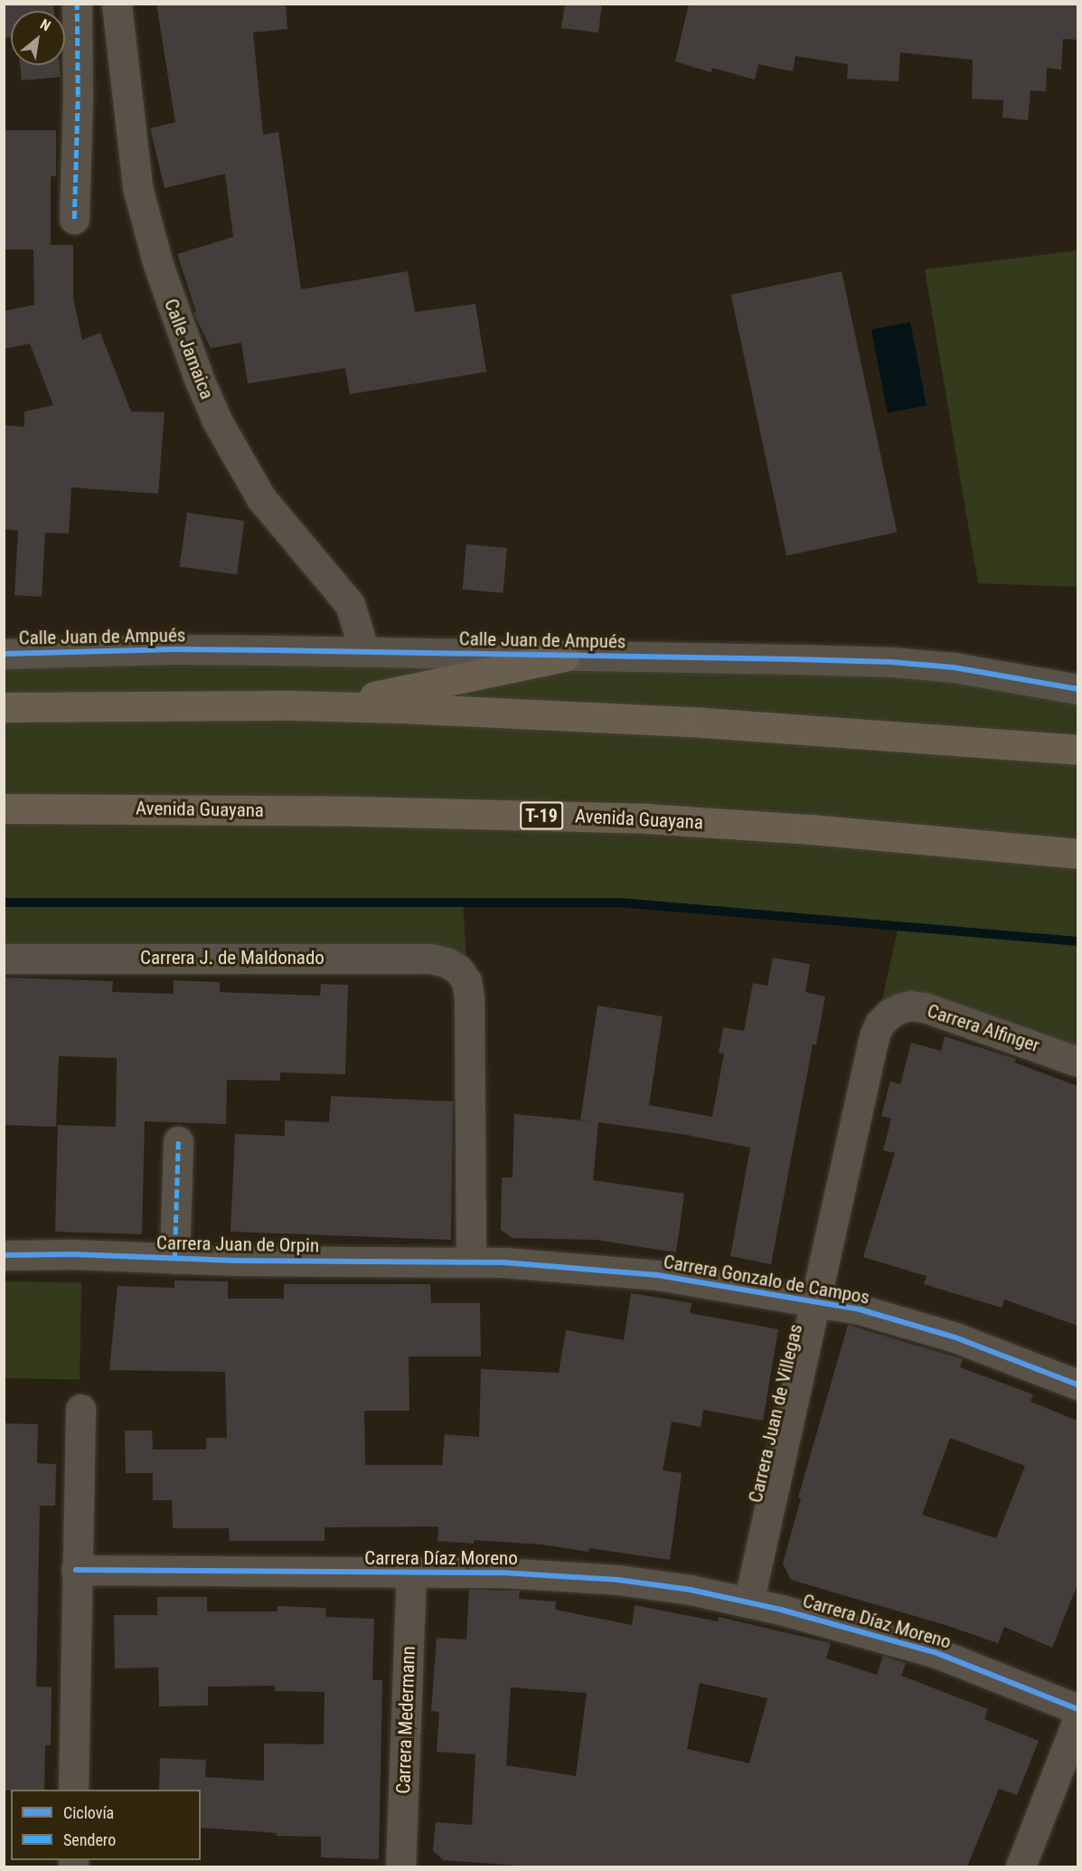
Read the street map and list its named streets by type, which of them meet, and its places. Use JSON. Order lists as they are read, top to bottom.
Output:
{
  "streets": {
    "highway": ["Avenida Guayana", "T-19"],
    "street": [
      "Calle Jamaica",
      "Calle Juan de Ampués",
      "Carrera J. de Maldonado",
      "Carrera Alfinger",
      "Carrera Juan de Orpin",
      "Carrera Gonzalo de Campos",
      "Carrera Juan de Villegas",
      "Carrera Díaz Moreno",
      "Carrera Medermann"
    ]
  },
  "crossings": [
    ["Calle Jamaica", "Calle Juan de Ampués"],
    ["Carrera J. de Maldonado", "Carrera Juan de Orpin"],
    ["Carrera J. de Maldonado", "Carrera Gonzalo de Campos"],
    ["Carrera Alfinger", "Carrera Juan de Villegas"],
    ["Carrera Juan de Orpin", "Carrera Gonzalo de Campos"],
    ["Carrera Gonzalo de Campos", "Carrera Juan de Villegas"],
    ["Carrera Juan de Villegas", "Carrera Díaz Moreno"],
    ["Carrera Díaz Moreno", "Carrera Medermann"]
  ],
  "legend": ["Ciclovía", "Sendero"],
  "north": "top right"
}
